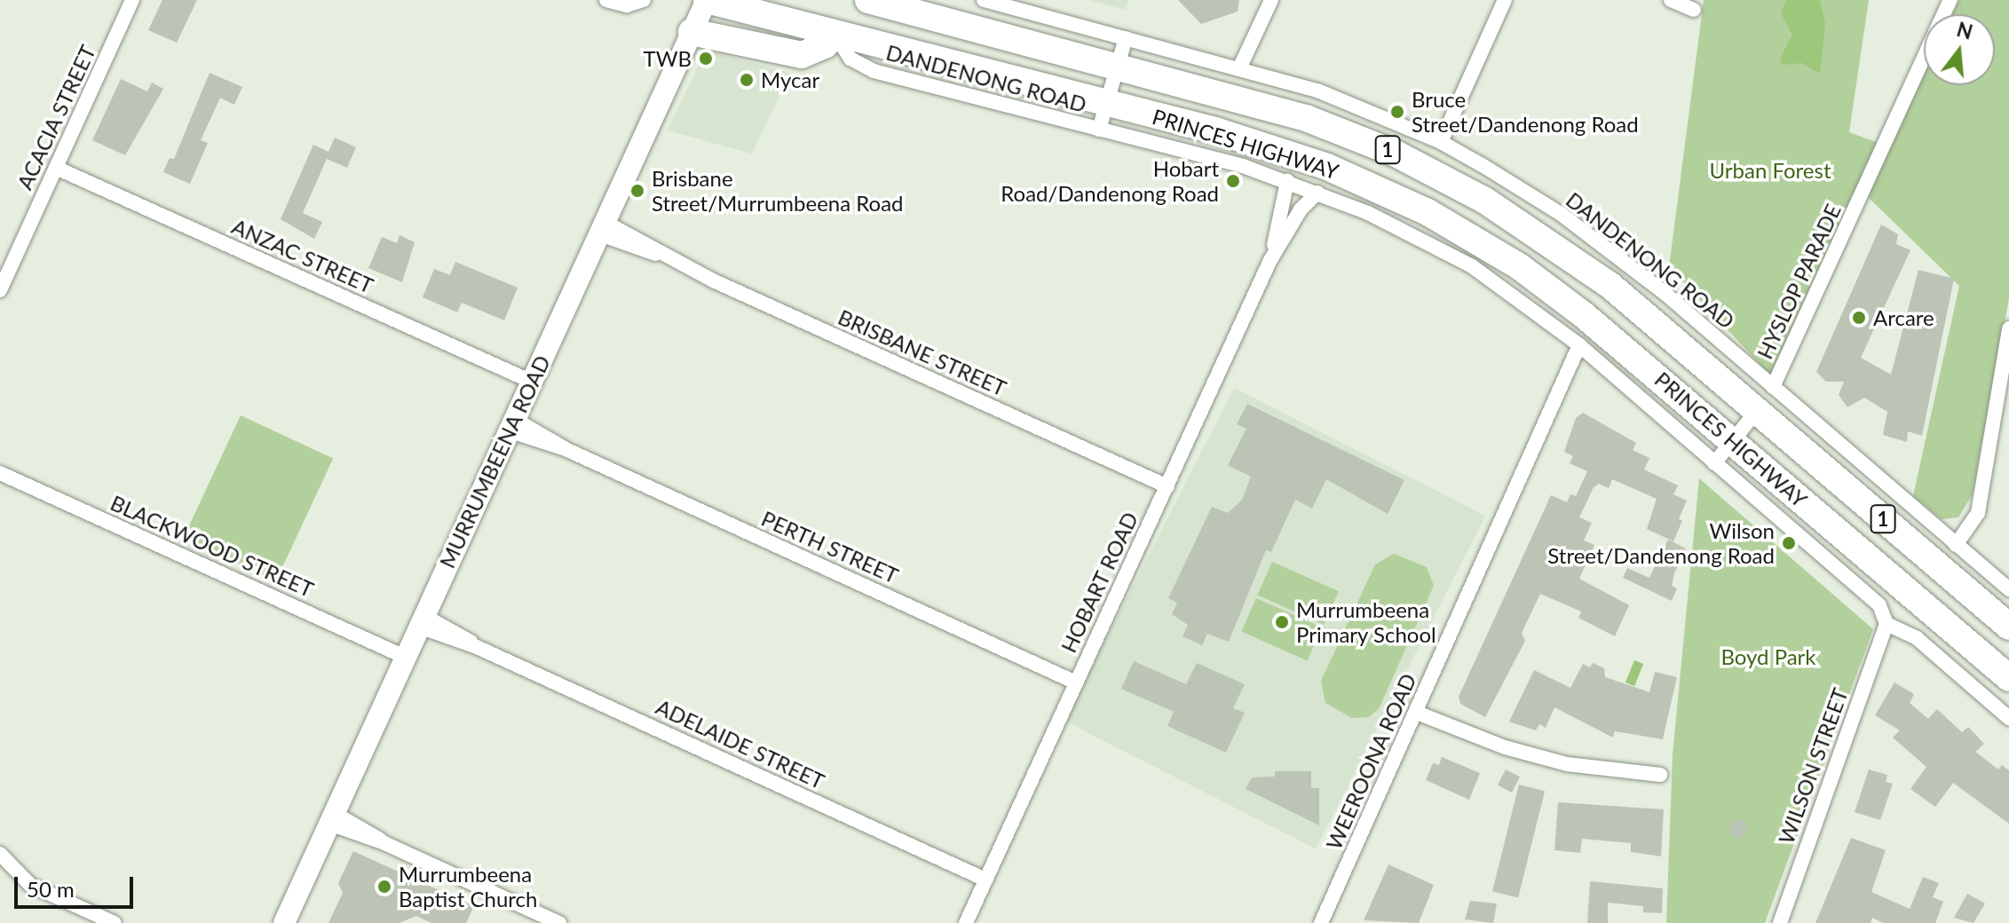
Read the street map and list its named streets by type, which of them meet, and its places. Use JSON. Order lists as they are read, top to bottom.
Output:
{
  "streets": {
    "highway": ["PRINCES HIGHWAY", "1"],
    "main road": ["MURRUMBEENA ROAD"],
    "street": [
      "DANDENONG ROAD",
      "ACACIA STREET",
      "ANZAC STREET",
      "HYSLOP PARADE",
      "BRISBANE STREET",
      "BLACKWOOD STREET",
      "PERTH STREET",
      "HOBART ROAD",
      "ADELAIDE STREET",
      "WEEROONA ROAD",
      "WILSON STREET"
    ]
  },
  "crossings": [
    ["DANDENONG ROAD", "PRINCES HIGHWAY"],
    ["DANDENONG ROAD", "HYSLOP PARADE"],
    ["DANDENONG ROAD", "HOBART ROAD"],
    ["DANDENONG ROAD", "WEEROONA ROAD"],
    ["DANDENONG ROAD", "WILSON STREET"],
    ["ACACIA STREET", "ANZAC STREET"],
    ["PRINCES HIGHWAY", "MURRUMBEENA ROAD"],
    ["ANZAC STREET", "MURRUMBEENA ROAD"],
    ["BRISBANE STREET", "MURRUMBEENA ROAD"],
    ["BRISBANE STREET", "HOBART ROAD"],
    ["MURRUMBEENA ROAD", "BLACKWOOD STREET"],
    ["MURRUMBEENA ROAD", "PERTH STREET"],
    ["MURRUMBEENA ROAD", "ADELAIDE STREET"],
    ["PERTH STREET", "HOBART ROAD"],
    ["HOBART ROAD", "ADELAIDE STREET"]
  ],
  "parks": ["Urban Forest", "Boyd Park"],
  "places": [
    "TWB",
    "Mycar",
    "Bruce Street/Dandenong Road",
    "Hobart Road/Dandenong Road",
    "Brisbane Street/Murrumbeena Road",
    "Arcare",
    "Wilson Street/Dandenong Road",
    "Murrumbeena Primary School",
    "Murrumbeena Baptist Church"
  ],
  "scale_bar": "50 m",
  "north": "top"
}
